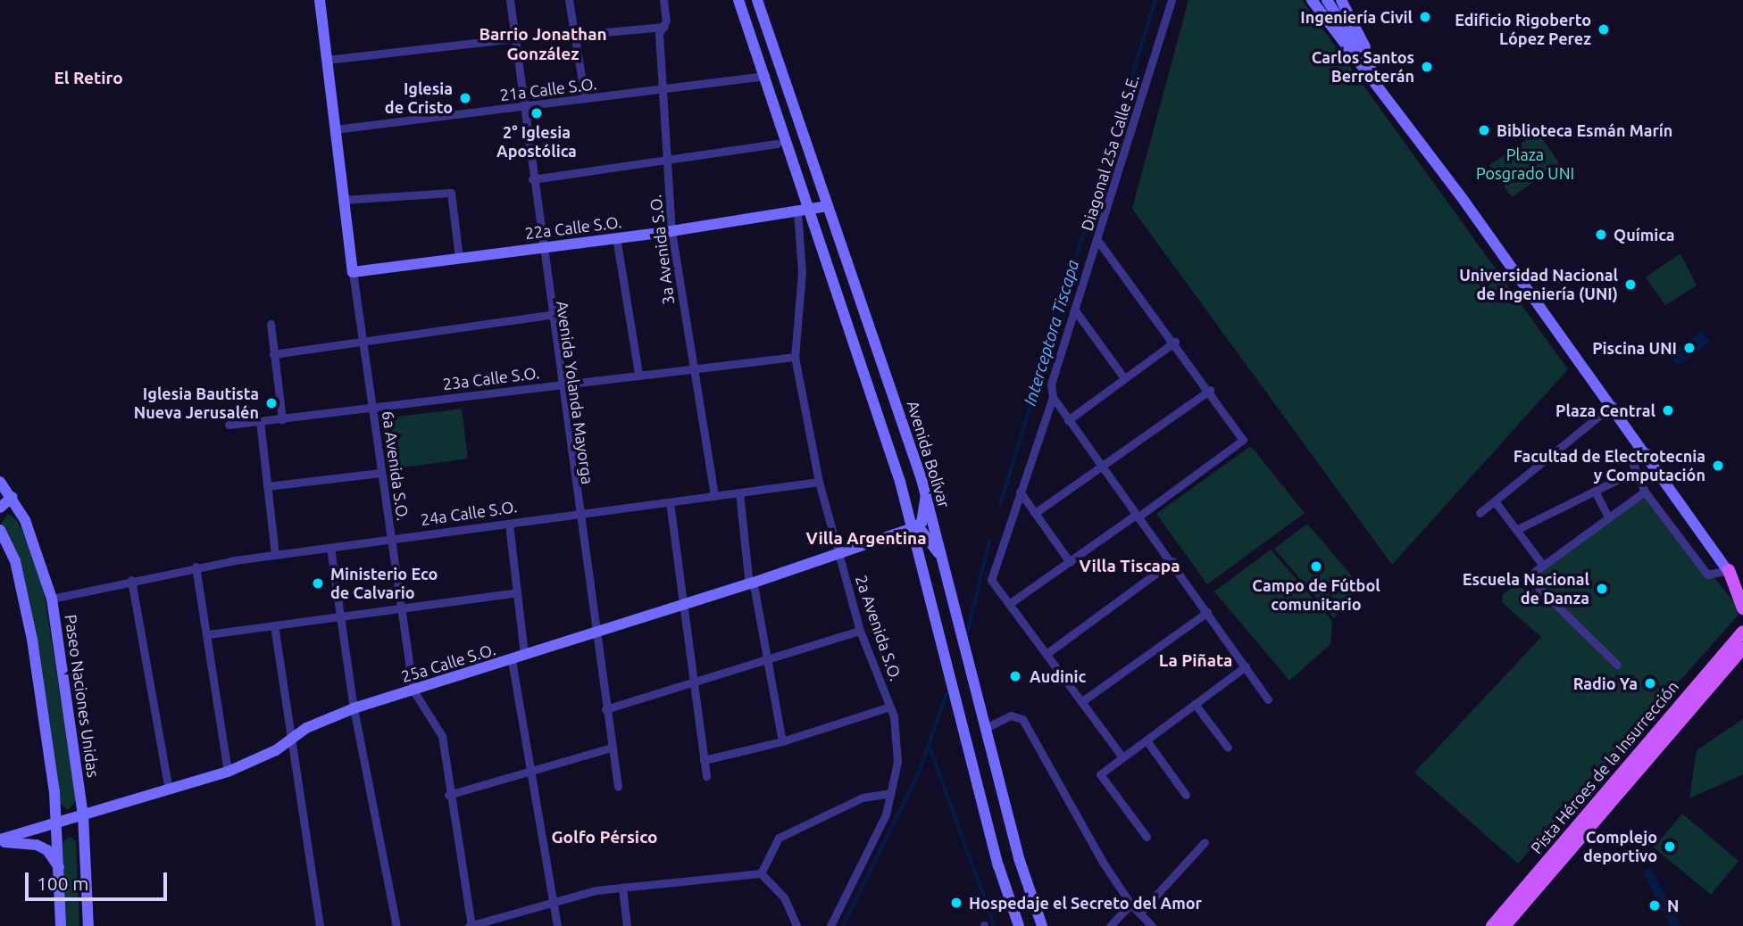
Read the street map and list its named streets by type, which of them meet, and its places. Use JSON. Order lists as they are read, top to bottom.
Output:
{
  "streets": {
    "main road": [
      "22a Calle S.O.",
      "Avenida Bolívar",
      "6a Avenida S.O.",
      "25a Calle S.O.",
      "Paseo Naciones Unidas",
      "Pista Héroes de la Insurrección"
    ],
    "street": [
      "21a Calle S.O.",
      "Diagonal 25a Calle S.E.",
      "3a Avenida S.O.",
      "23a Calle S.O.",
      "Avenida Yolanda Mayorga",
      "24a Calle S.O.",
      "2a Avenida S.O."
    ]
  },
  "crossings": [
    ["21a Calle S.O.", "3a Avenida S.O."],
    ["21a Calle S.O.", "Avenida Yolanda Mayorga"],
    ["21a Calle S.O.", "6a Avenida S.O."],
    ["22a Calle S.O.", "3a Avenida S.O."],
    ["22a Calle S.O.", "Avenida Yolanda Mayorga"],
    ["22a Calle S.O.", "6a Avenida S.O."],
    ["22a Calle S.O.", "2a Avenida S.O."],
    ["3a Avenida S.O.", "23a Calle S.O."],
    ["3a Avenida S.O.", "24a Calle S.O."],
    ["23a Calle S.O.", "Avenida Yolanda Mayorga"],
    ["23a Calle S.O.", "6a Avenida S.O."],
    ["23a Calle S.O.", "2a Avenida S.O."],
    ["Avenida Yolanda Mayorga", "24a Calle S.O."],
    ["Avenida Yolanda Mayorga", "25a Calle S.O."],
    ["6a Avenida S.O.", "24a Calle S.O."],
    ["6a Avenida S.O.", "25a Calle S.O."],
    ["24a Calle S.O.", "2a Avenida S.O."],
    ["24a Calle S.O.", "Paseo Naciones Unidas"],
    ["2a Avenida S.O.", "25a Calle S.O."],
    ["25a Calle S.O.", "Paseo Naciones Unidas"]
  ],
  "districts": [
    "Barrio Jonathan González",
    "El Retiro",
    "Villa Argentina",
    "Villa Tiscapa",
    "La Piñata",
    "Golfo Pérsico"
  ],
  "water": ["Interceptora Tiscapa"],
  "parks": ["Plaza Posgrado UNI"],
  "places": [
    "Ingeniería Civil",
    "Edificio Rigoberto López Perez",
    "Carlos Santos Berroterán",
    "Iglesia de Cristo",
    "2° Iglesia Apostólica",
    "Biblioteca Esmán Marín",
    "Química",
    "Universidad Nacional de Ingeniería (UNI)",
    "Piscina UNI",
    "Iglesia Bautista Nueva Jerusalén",
    "Plaza Central",
    "Facultad de Electrotecnia y Computación",
    "Campo de Fútbol comunitario",
    "Ministerio Eco de Calvario",
    "Escuela Nacional de Danza",
    "Audinic",
    "Radio Ya",
    "Complejo deportivo",
    "Hospedaje el Secreto del Amor",
    "N"
  ],
  "scale_bar": "100 m"
}
